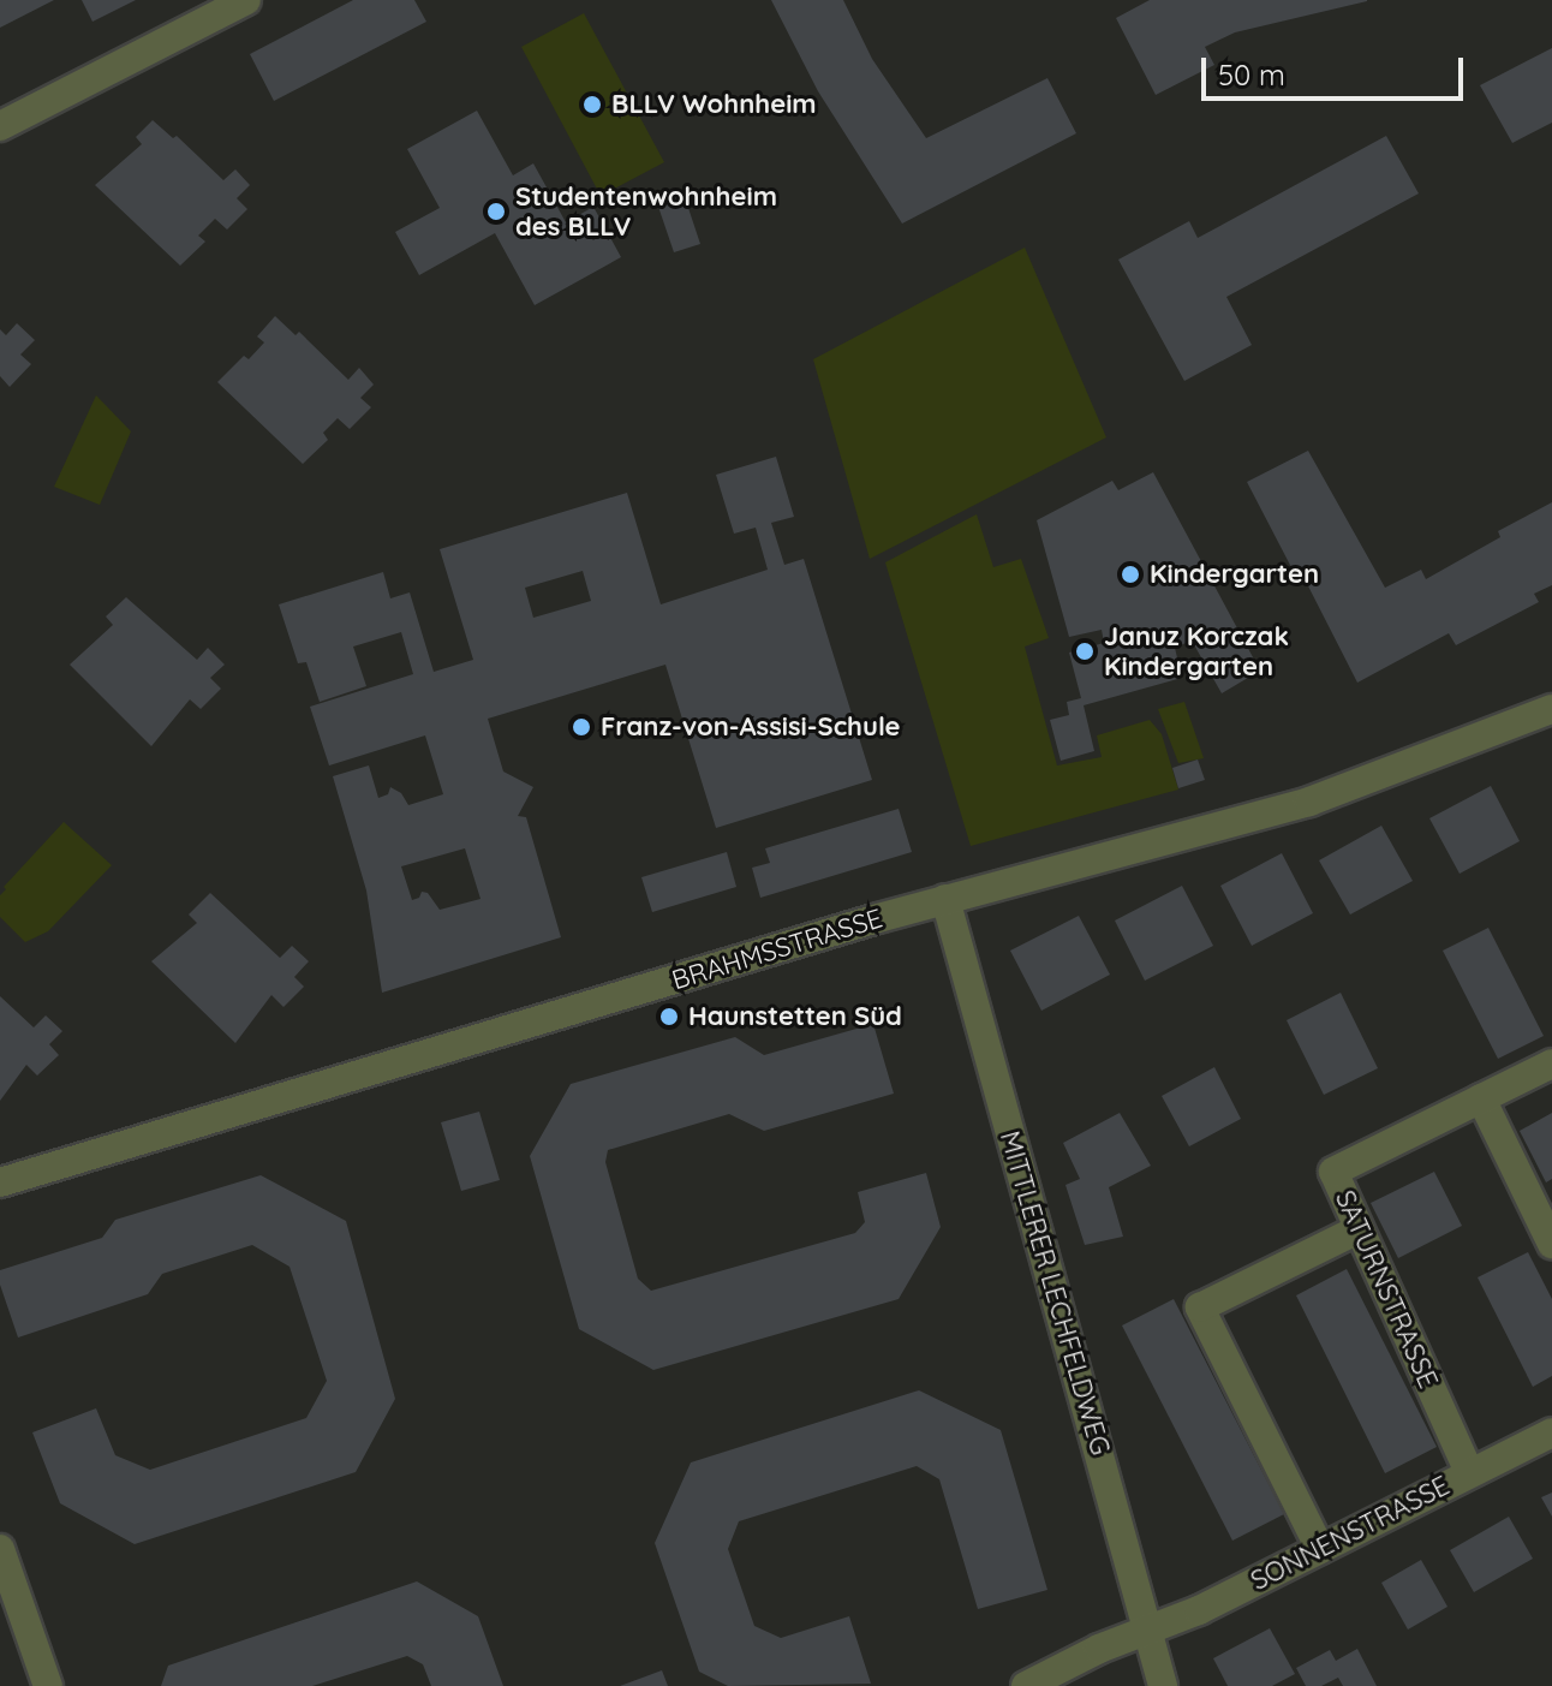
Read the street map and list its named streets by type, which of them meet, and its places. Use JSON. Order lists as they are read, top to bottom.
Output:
{
  "streets": {
    "street": [
      "BRAHMSSTRASSE",
      "SATURNSTRASSE",
      "MITTLERER LECHFELDWEG",
      "SONNENSTRASSE"
    ]
  },
  "crossings": [
    ["BRAHMSSTRASSE", "MITTLERER LECHFELDWEG"],
    ["SATURNSTRASSE", "SONNENSTRASSE"],
    ["MITTLERER LECHFELDWEG", "SONNENSTRASSE"]
  ],
  "places": [
    "BLLV Wohnheim",
    "Studentenwohnheim des BLLV",
    "Kindergarten",
    "Januz Korczak Kindergarten",
    "Franz-von-Assisi-Schule",
    "Haunstetten Süd"
  ],
  "scale_bar": "50 m"
}
